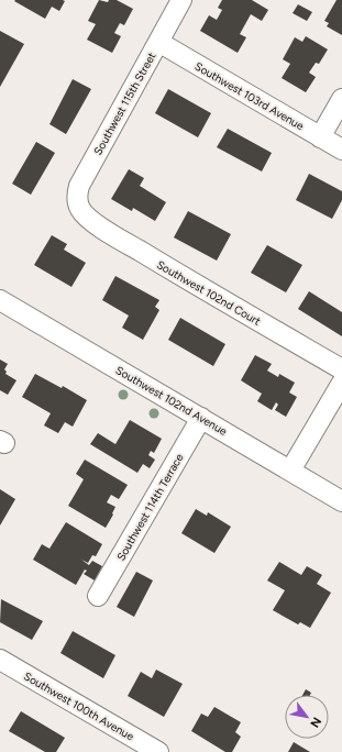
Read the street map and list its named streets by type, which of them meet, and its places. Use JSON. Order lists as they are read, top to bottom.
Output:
{
  "streets": {
    "street": [
      "Southwest 103rd Avenue",
      "Southwest 115th Street",
      "Southwest 102nd Court",
      "Southwest 102nd Avenue",
      "Southwest 114th Terrace",
      "Southwest 100th Avenue"
    ]
  },
  "crossings": [
    ["Southwest 103rd Avenue", "Southwest 115th Street"],
    ["Southwest 115th Street", "Southwest 102nd Court"],
    ["Southwest 102nd Avenue", "Southwest 114th Terrace"]
  ],
  "north": "bottom right"
}
